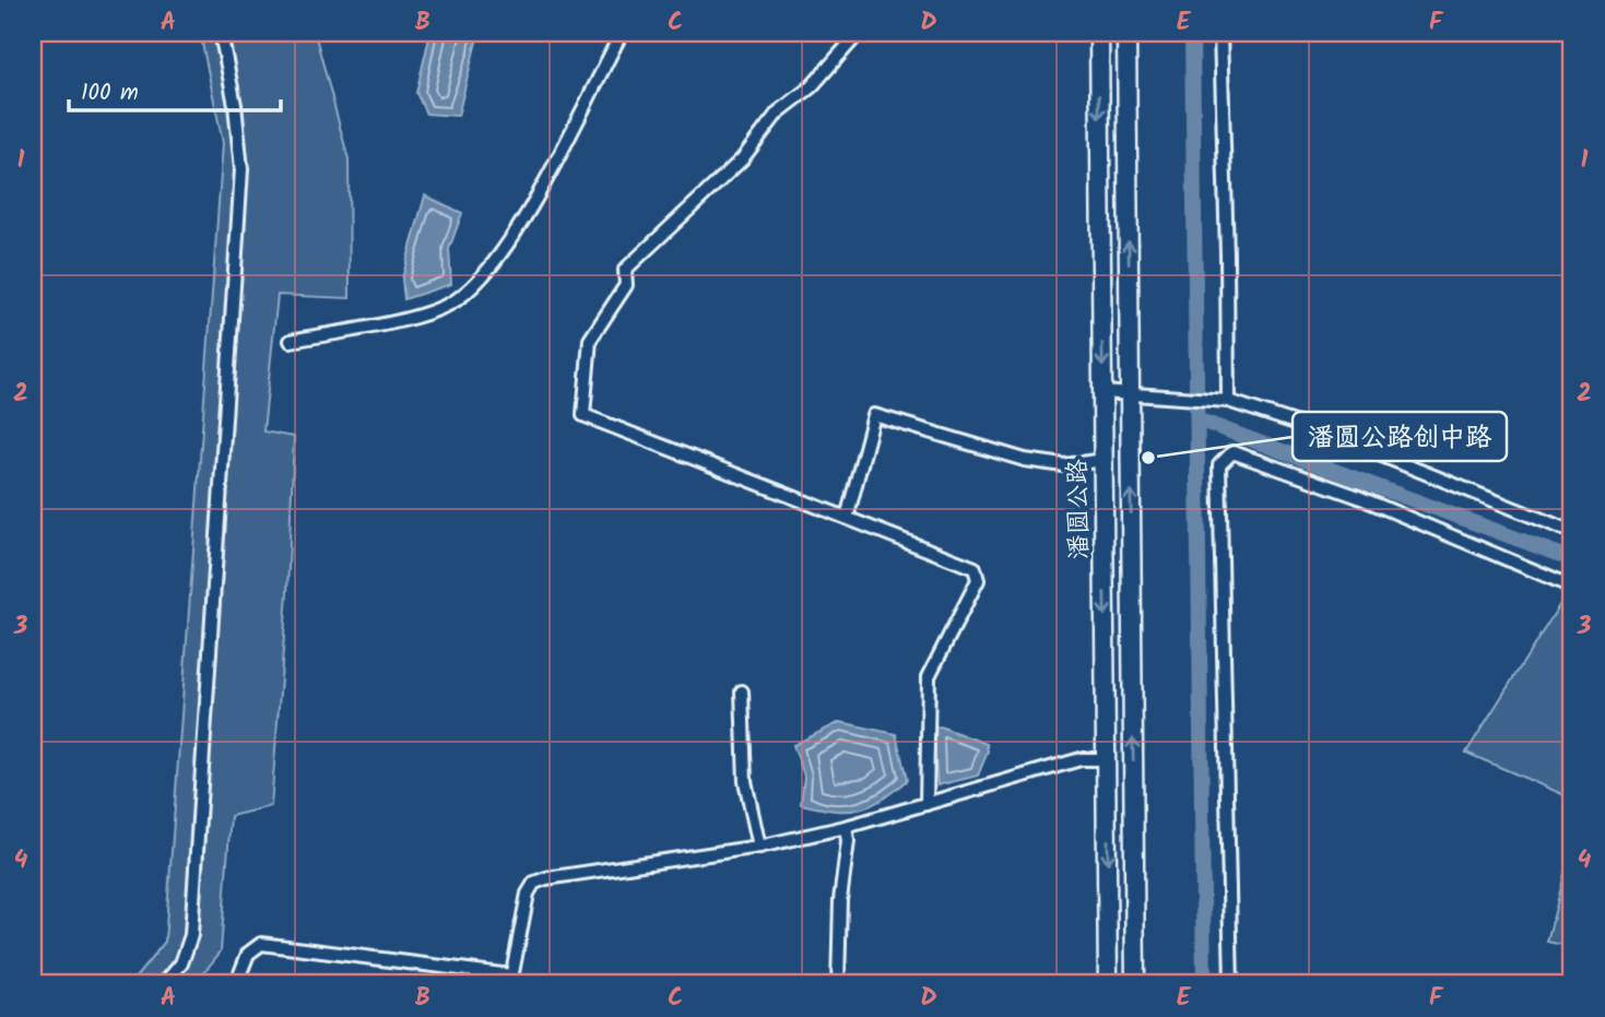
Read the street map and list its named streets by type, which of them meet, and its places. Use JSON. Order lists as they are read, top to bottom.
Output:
{
  "streets": {
    "main road": ["潘圆公路"]
  },
  "places": ["潘圆公路创中路"],
  "scale_bar": "100 m",
  "grid": {
    "columns": [
      "A",
      "B",
      "C",
      "D",
      "E",
      "F"
    ],
    "rows": [
      "1",
      "2",
      "3",
      "4"
    ]
  }
}
